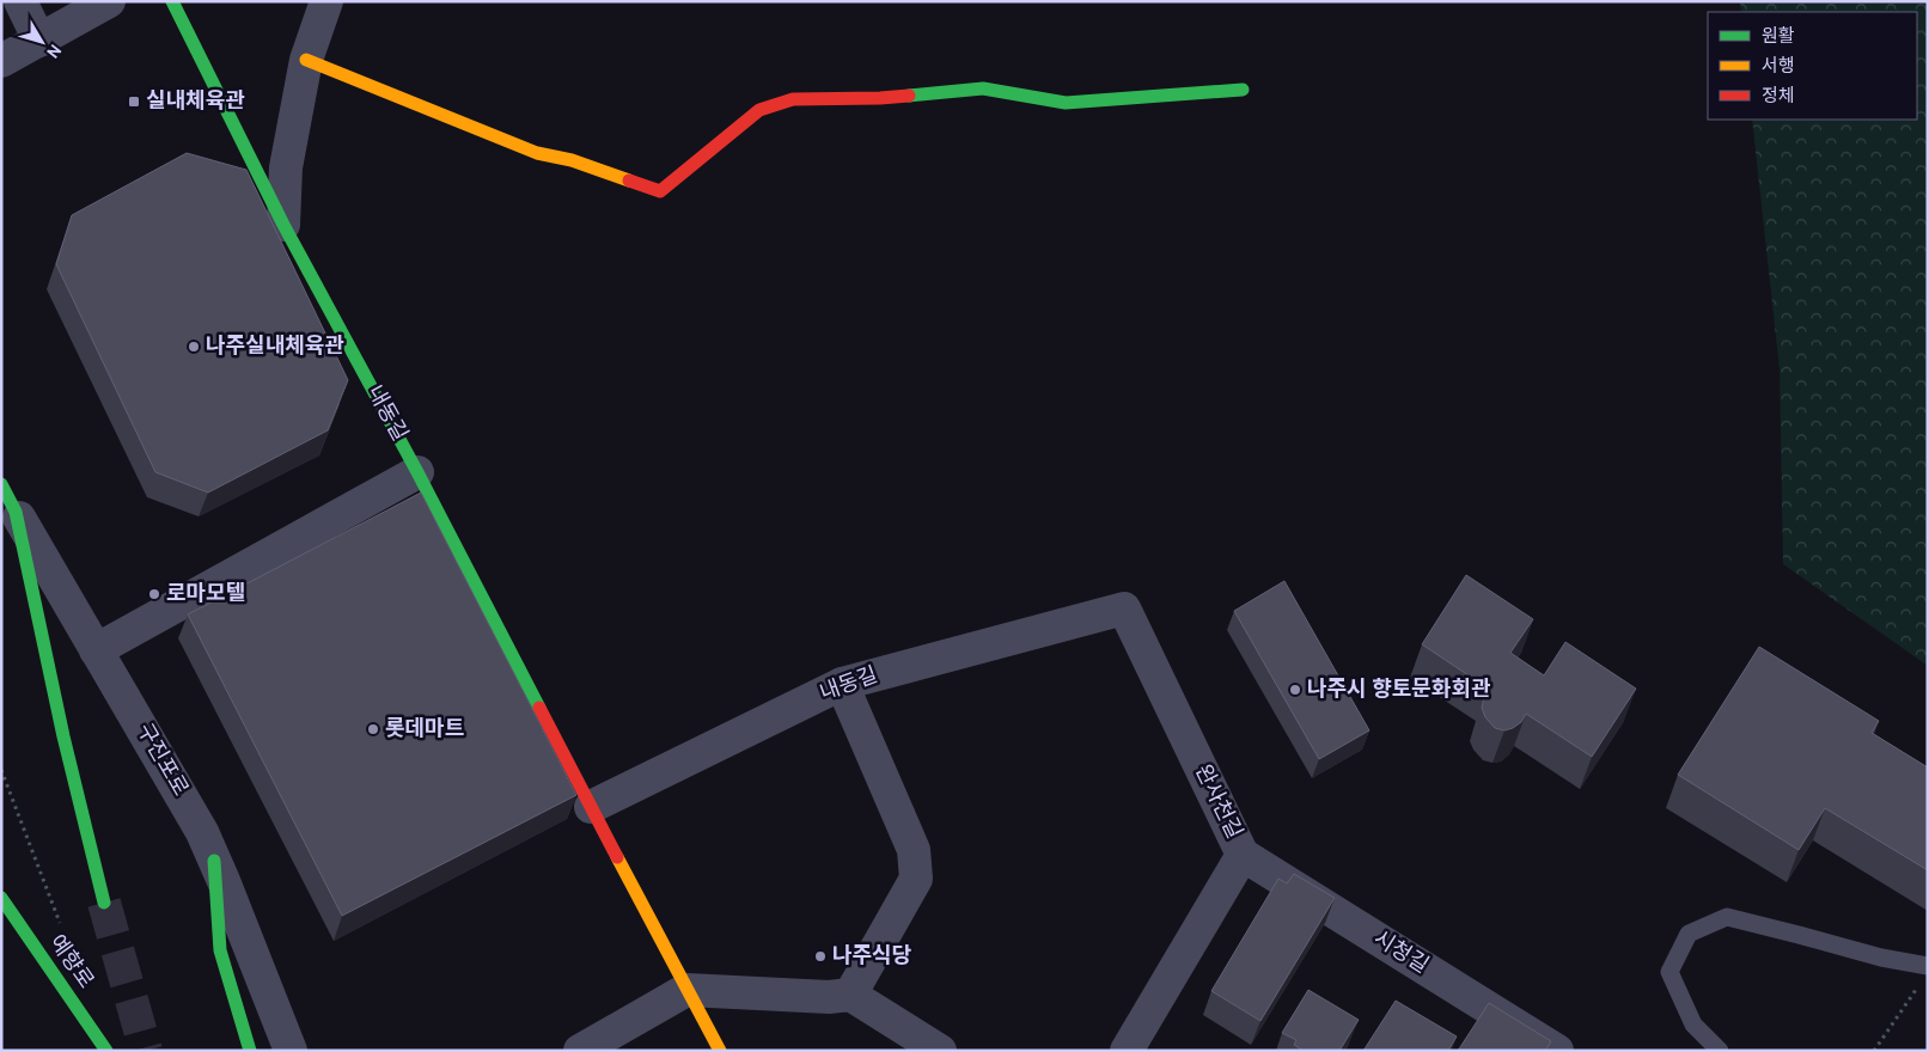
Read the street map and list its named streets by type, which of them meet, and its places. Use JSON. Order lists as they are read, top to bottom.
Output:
{
  "streets": {
    "street": [
      "내동길",
      "구진포로",
      "완사천길",
      "시청길",
      "예향로"
    ]
  },
  "crossings": [
    ["내동길", "완사천길"],
    ["완사천길", "시청길"]
  ],
  "places": {
    "transit": ["실내체육관"],
    "other": [
      "나주실내체육관",
      "로마모텔",
      "나주시 향토문화회관",
      "롯데마트",
      "나주식당"
    ]
  },
  "legend": ["원활", "서행", "정체"],
  "north": "bottom right"
}
